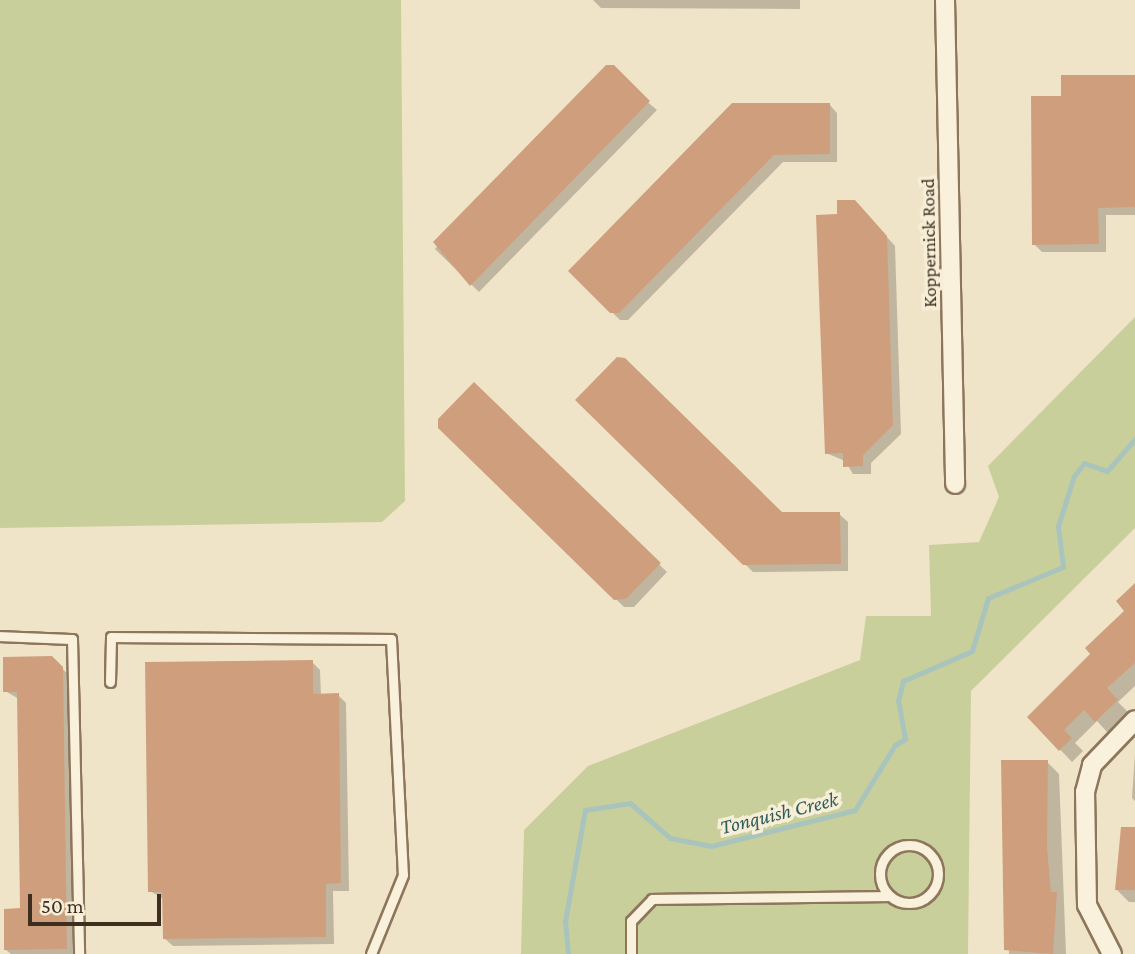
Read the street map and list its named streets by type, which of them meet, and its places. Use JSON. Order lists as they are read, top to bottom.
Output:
{
  "streets": {
    "street": ["Koppernick Road"]
  },
  "water": ["Tonquish Creek"],
  "scale_bar": "50 m"
}
